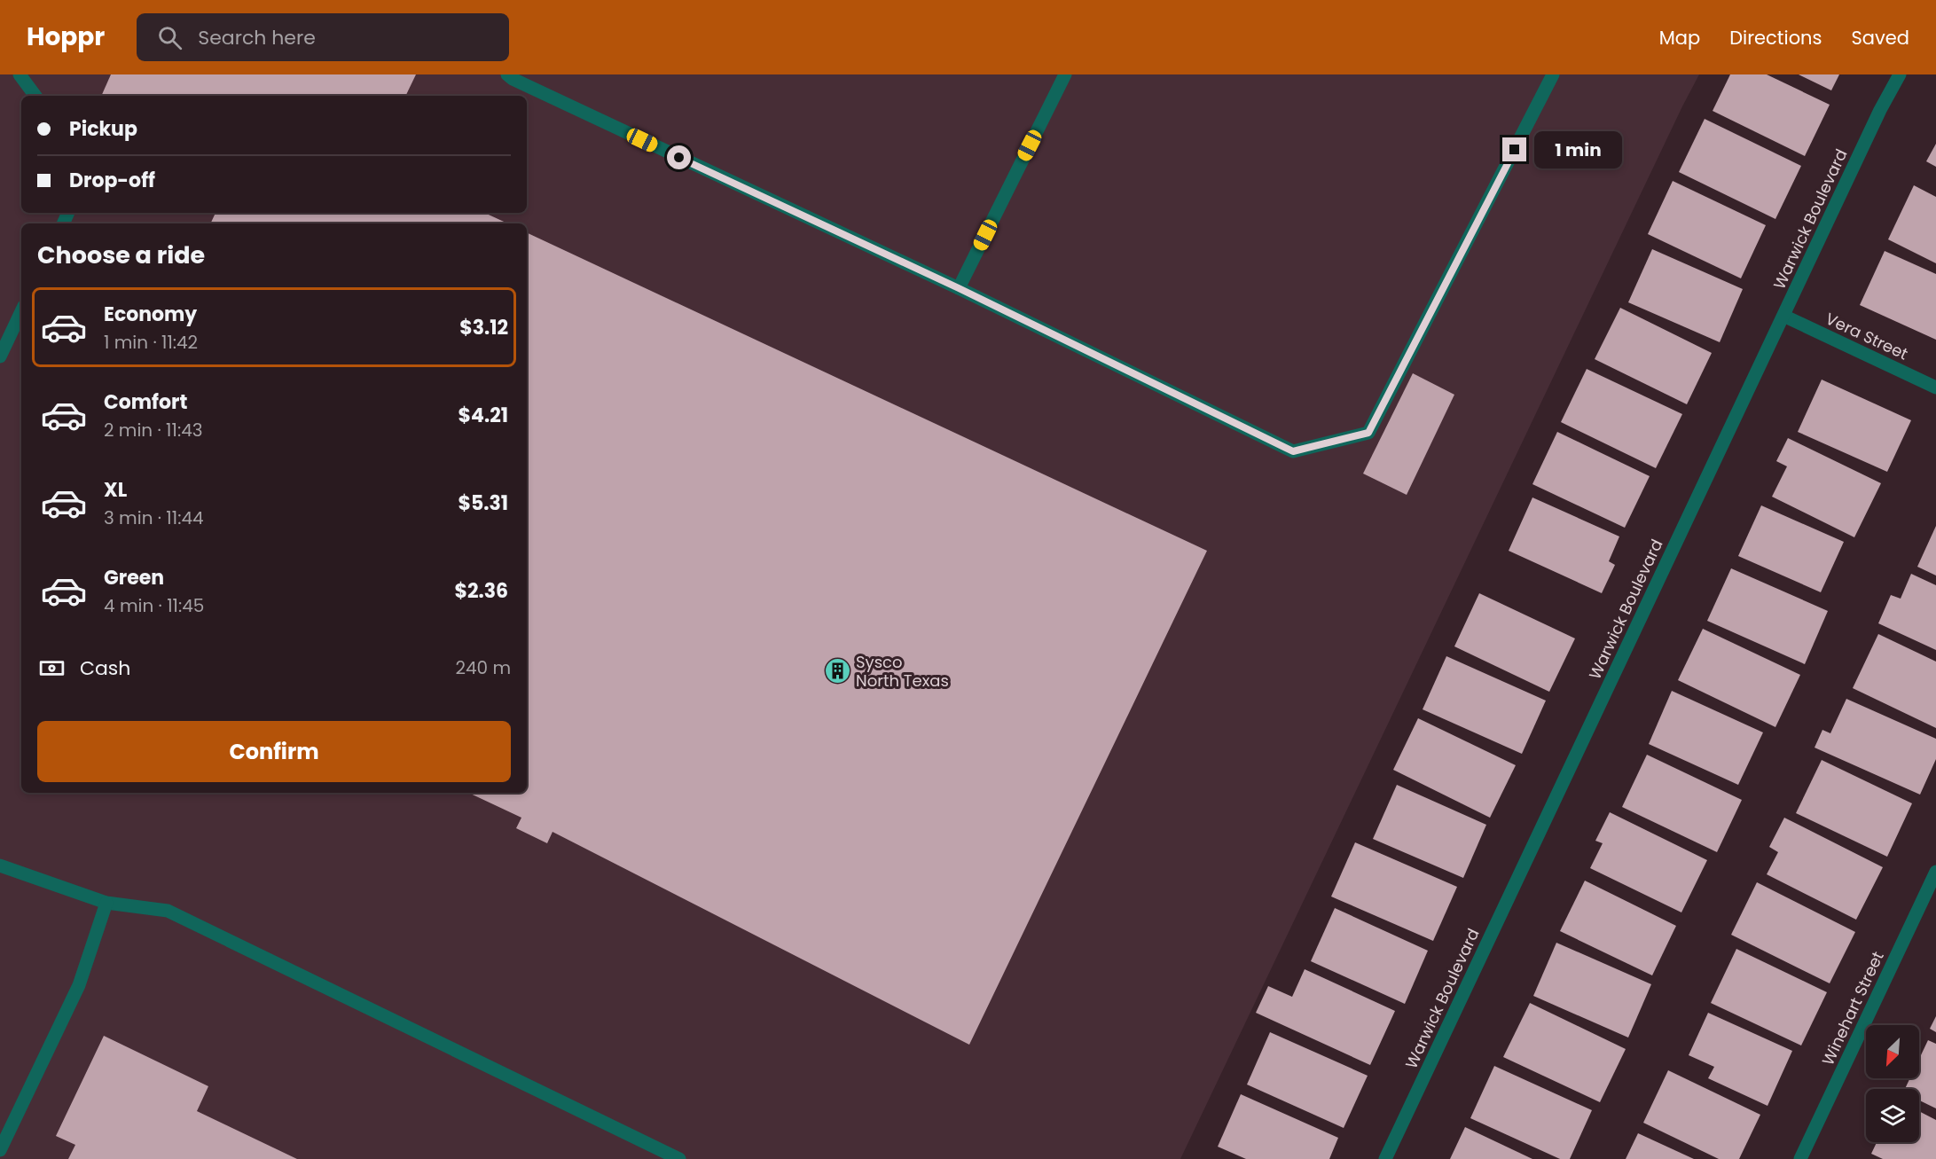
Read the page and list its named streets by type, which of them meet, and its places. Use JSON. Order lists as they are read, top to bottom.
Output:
{
  "streets": {
    "street": ["Warwick Boulevard", "Vera Street", "Winehart Street"]
  },
  "crossings": [
    ["Warwick Boulevard", "Vera Street"]
  ],
  "places": {
    "building": ["Sysco North Texas"]
  },
  "north": "bottom left",
  "page": {
    "header": "Hoppr",
    "search": "Search here",
    "nav": ["Map", "Directions", "Saved"],
    "banner": ["Pickup", "Drop-off"],
    "bubble": "1 min",
    "heading": "Choose a ride",
    "list": [
      {
        "name": "Economy",
        "note": "1 min · 11:42",
        "value": "$3.12"
      },
      {
        "name": "Comfort",
        "note": "2 min · 11:43",
        "value": "$4.21"
      },
      {
        "name": "XL",
        "note": "3 min · 11:44",
        "value": "$5.31"
      },
      {
        "name": "Green",
        "note": "4 min · 11:45",
        "value": "$2.36"
      }
    ],
    "pay": ["Cash", "240 m"],
    "buttons": "Confirm"
  }
}
